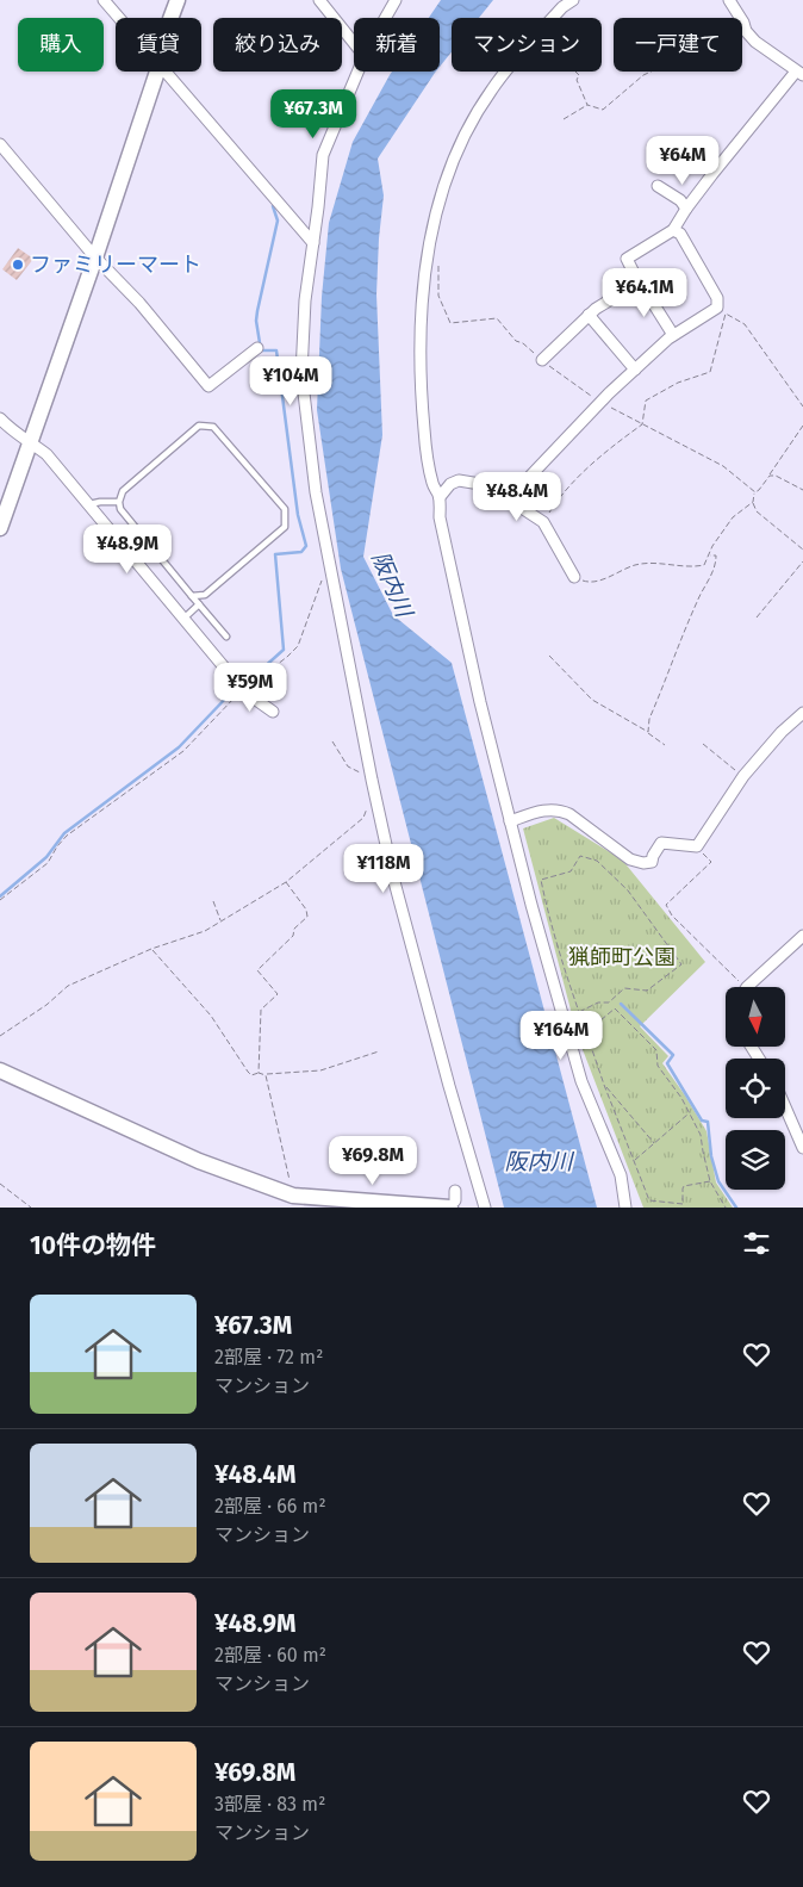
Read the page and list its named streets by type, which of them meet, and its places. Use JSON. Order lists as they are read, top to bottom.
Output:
{
  "water": ["阪内川"],
  "parks": ["猟師町公園"],
  "places": ["ファミリーマート"],
  "north": "bottom",
  "page": {
    "chip": [
      "購入",
      "賃貸",
      "絞り込み",
      "新着",
      "マンション",
      "一戸建て"
    ],
    "price": [
      "¥67.3M",
      "¥64M",
      "¥64.1M",
      "¥104M",
      "¥48.4M",
      "¥48.9M",
      "¥59M",
      "¥118M",
      "¥164M",
      "¥69.8M"
    ],
    "heading": "10件の物件",
    "list": [
      {
        "name": "¥67.3M",
        "note": "2部屋 · 72 m² · マンション"
      },
      {
        "name": "¥48.4M",
        "note": "2部屋 · 66 m² · マンション"
      },
      {
        "name": "¥48.9M",
        "note": "2部屋 · 60 m² · マンション"
      },
      {
        "name": "¥69.8M",
        "note": "3部屋 · 83 m² · マンション"
      }
    ]
  }
}
